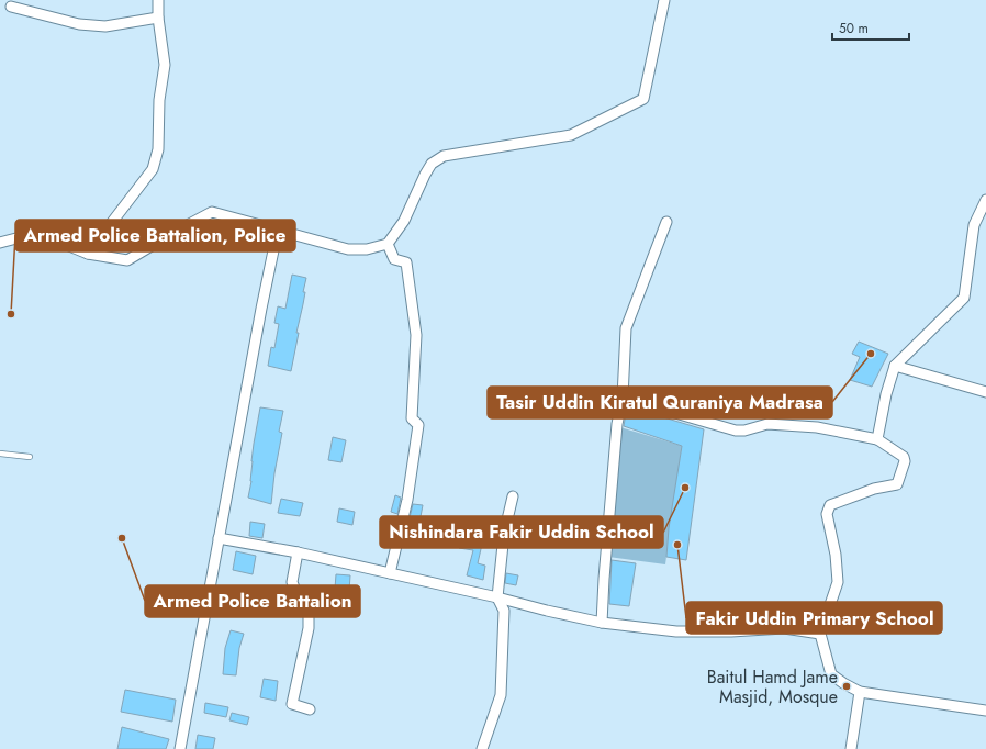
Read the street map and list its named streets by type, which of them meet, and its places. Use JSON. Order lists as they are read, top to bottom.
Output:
{
  "places": [
    "Armed Police Battalion, Police",
    "Tasir Uddin Kiratul Quraniya Madrasa",
    "Nishindara Fakir Uddin School",
    "Armed Police Battalion",
    "Fakir Uddin Primary School",
    "Baitul Hamd Jame Masjid, Mosque"
  ],
  "scale_bar": "50 m"
}
